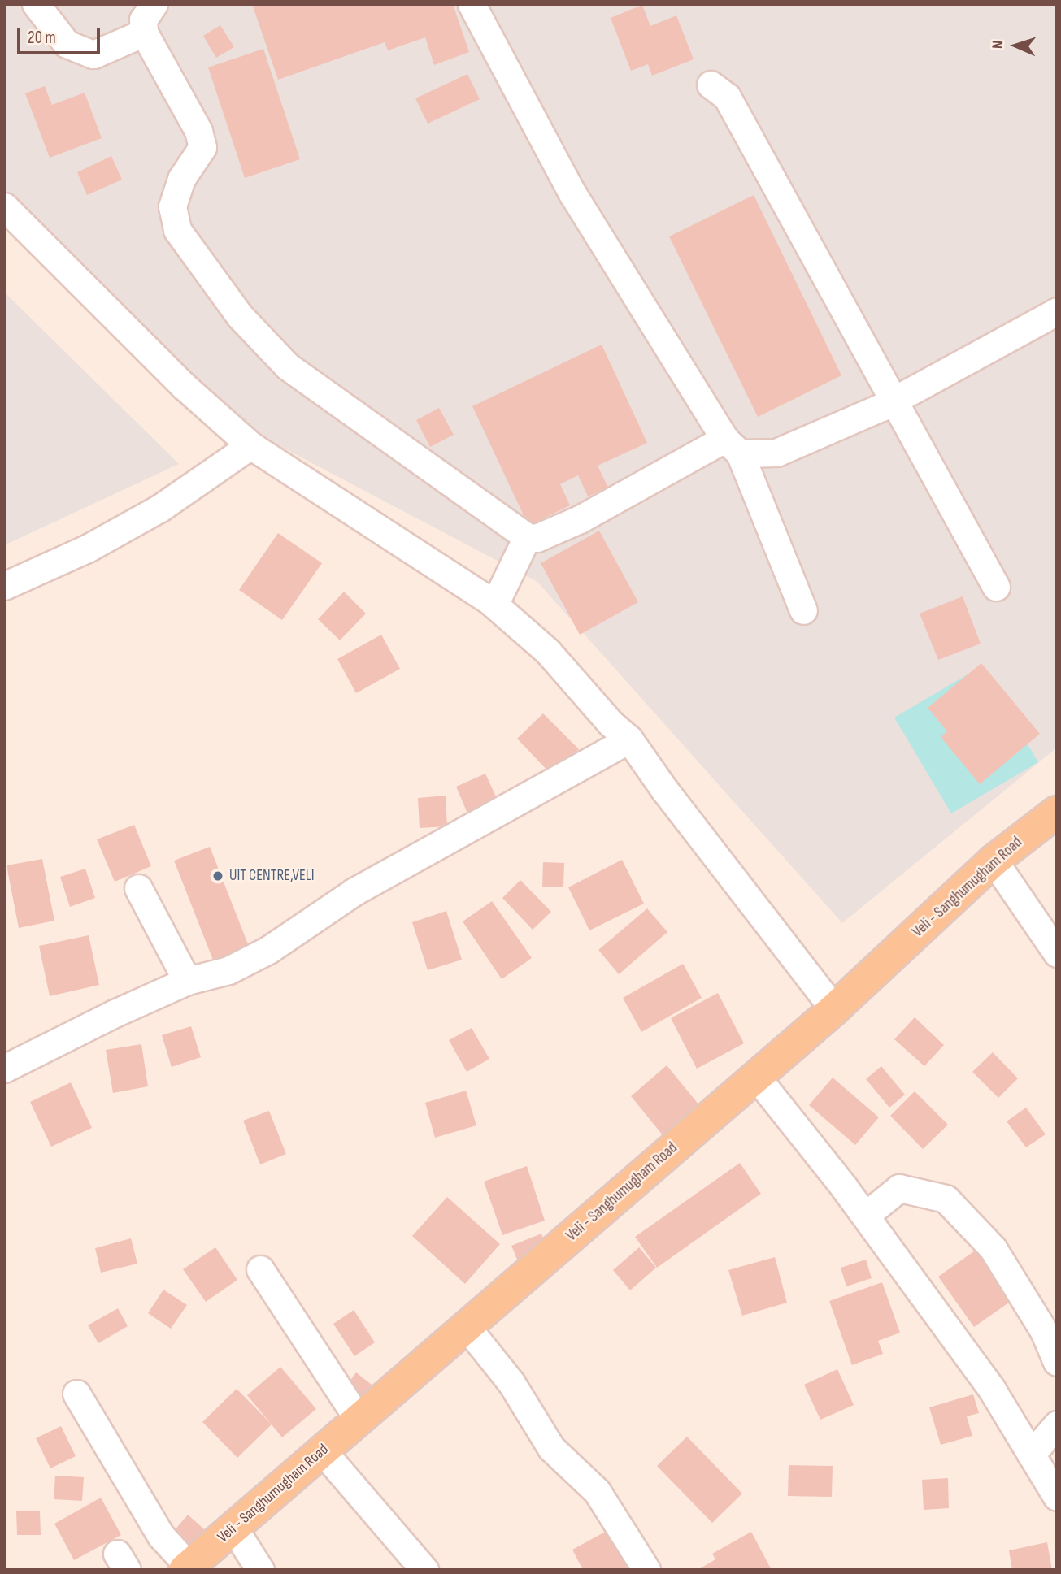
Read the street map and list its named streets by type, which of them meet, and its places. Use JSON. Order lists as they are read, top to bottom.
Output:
{
  "streets": {
    "main road": ["Veli - Sanghumugham Road"]
  },
  "places": ["UIT CENTRE,VELI"],
  "scale_bar": "20 m",
  "north": "left"
}
